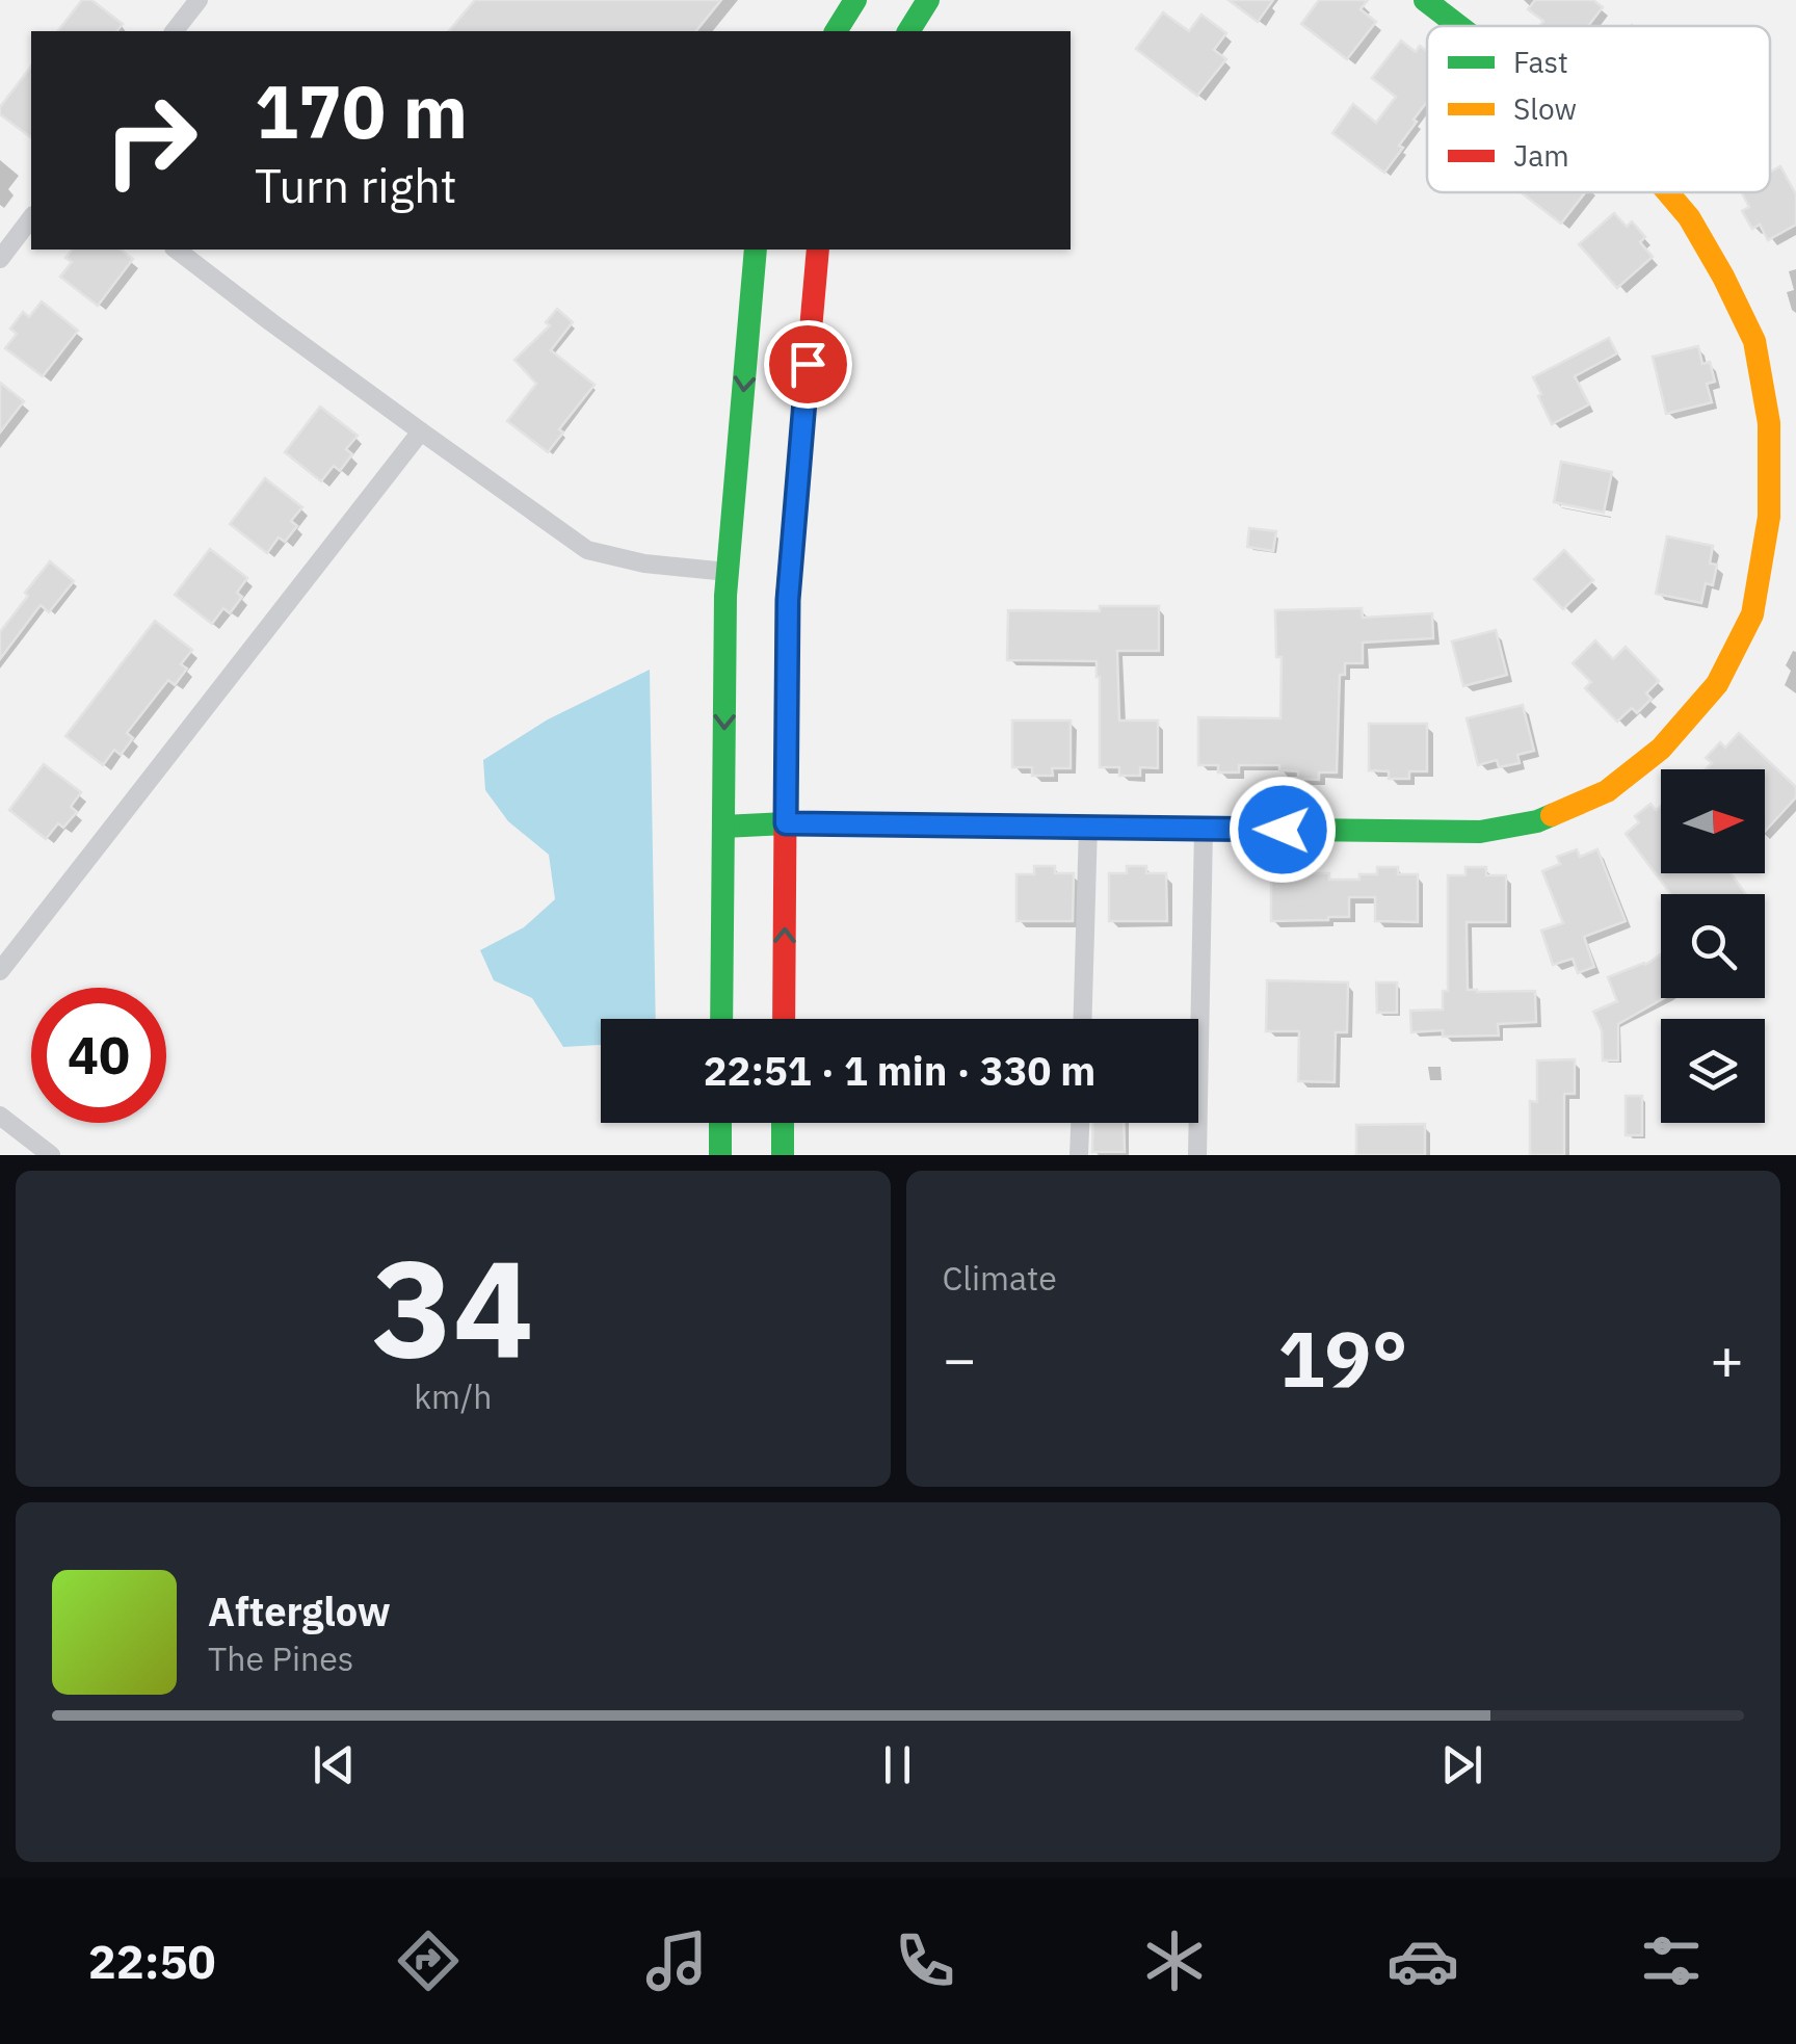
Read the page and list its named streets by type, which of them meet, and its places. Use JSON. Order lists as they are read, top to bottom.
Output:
{
  "legend": ["Fast", "Slow", "Jam"],
  "north": "right",
  "page": {
    "turn": ["170 m", "Turn right"],
    "limit": "40",
    "trip": "22:51 · 1 min · 330 m",
    "tile": [
      ["34", "km/h"],
      "Climate"
    ],
    "heat": ["−", "19°", "+"],
    "song": ["Afterglow", "The Pines"],
    "tabs": "22:50"
  }
}
